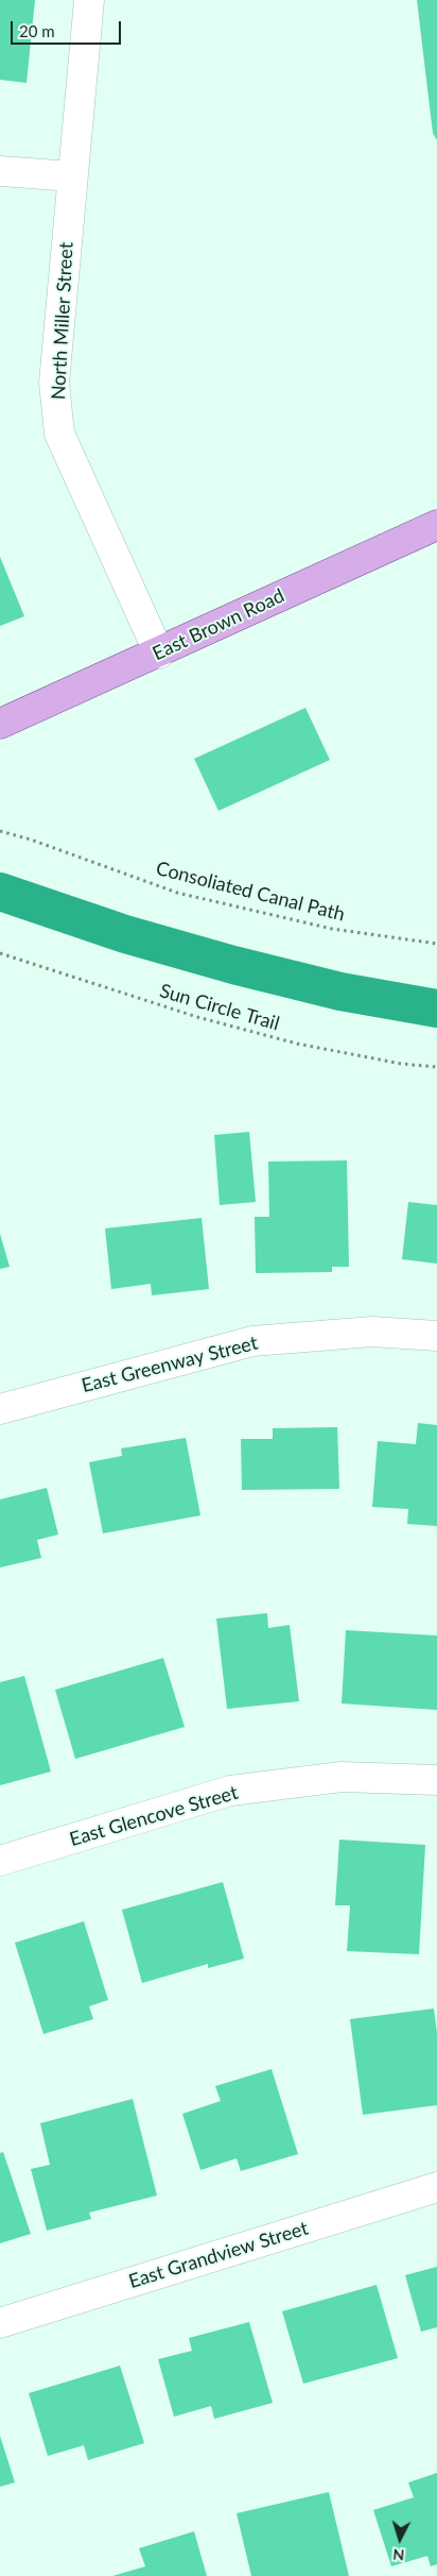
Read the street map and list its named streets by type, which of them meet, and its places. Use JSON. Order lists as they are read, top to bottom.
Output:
{
  "streets": {
    "main road": ["East Brown Road"],
    "street": [
      "North Miller Street",
      "East Greenway Street",
      "East Glencove Street",
      "East Grandview Street"
    ],
    "path": ["Consoliated Canal Path", "Sun Circle Trail"]
  },
  "crossings": [
    ["North Miller Street", "East Brown Road"]
  ],
  "scale_bar": "20 m",
  "north": "bottom"
}
